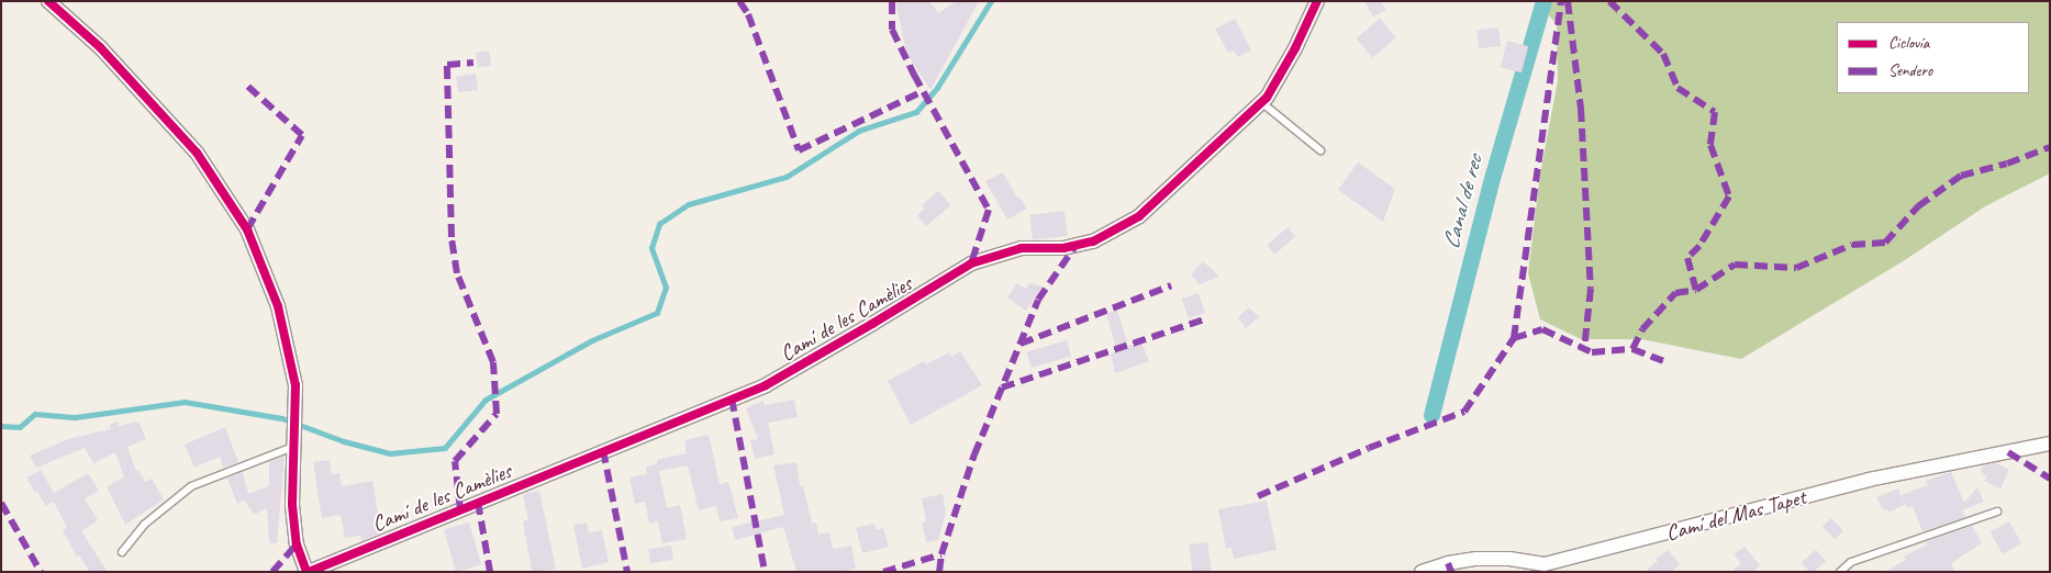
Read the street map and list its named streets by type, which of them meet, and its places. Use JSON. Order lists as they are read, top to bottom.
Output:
{
  "streets": {
    "street": ["Camí de les Camèlies", "Camí del Mas Tapet"]
  },
  "water": ["Canal de rec"],
  "legend": ["Ciclovía", "Sendero"]
}
